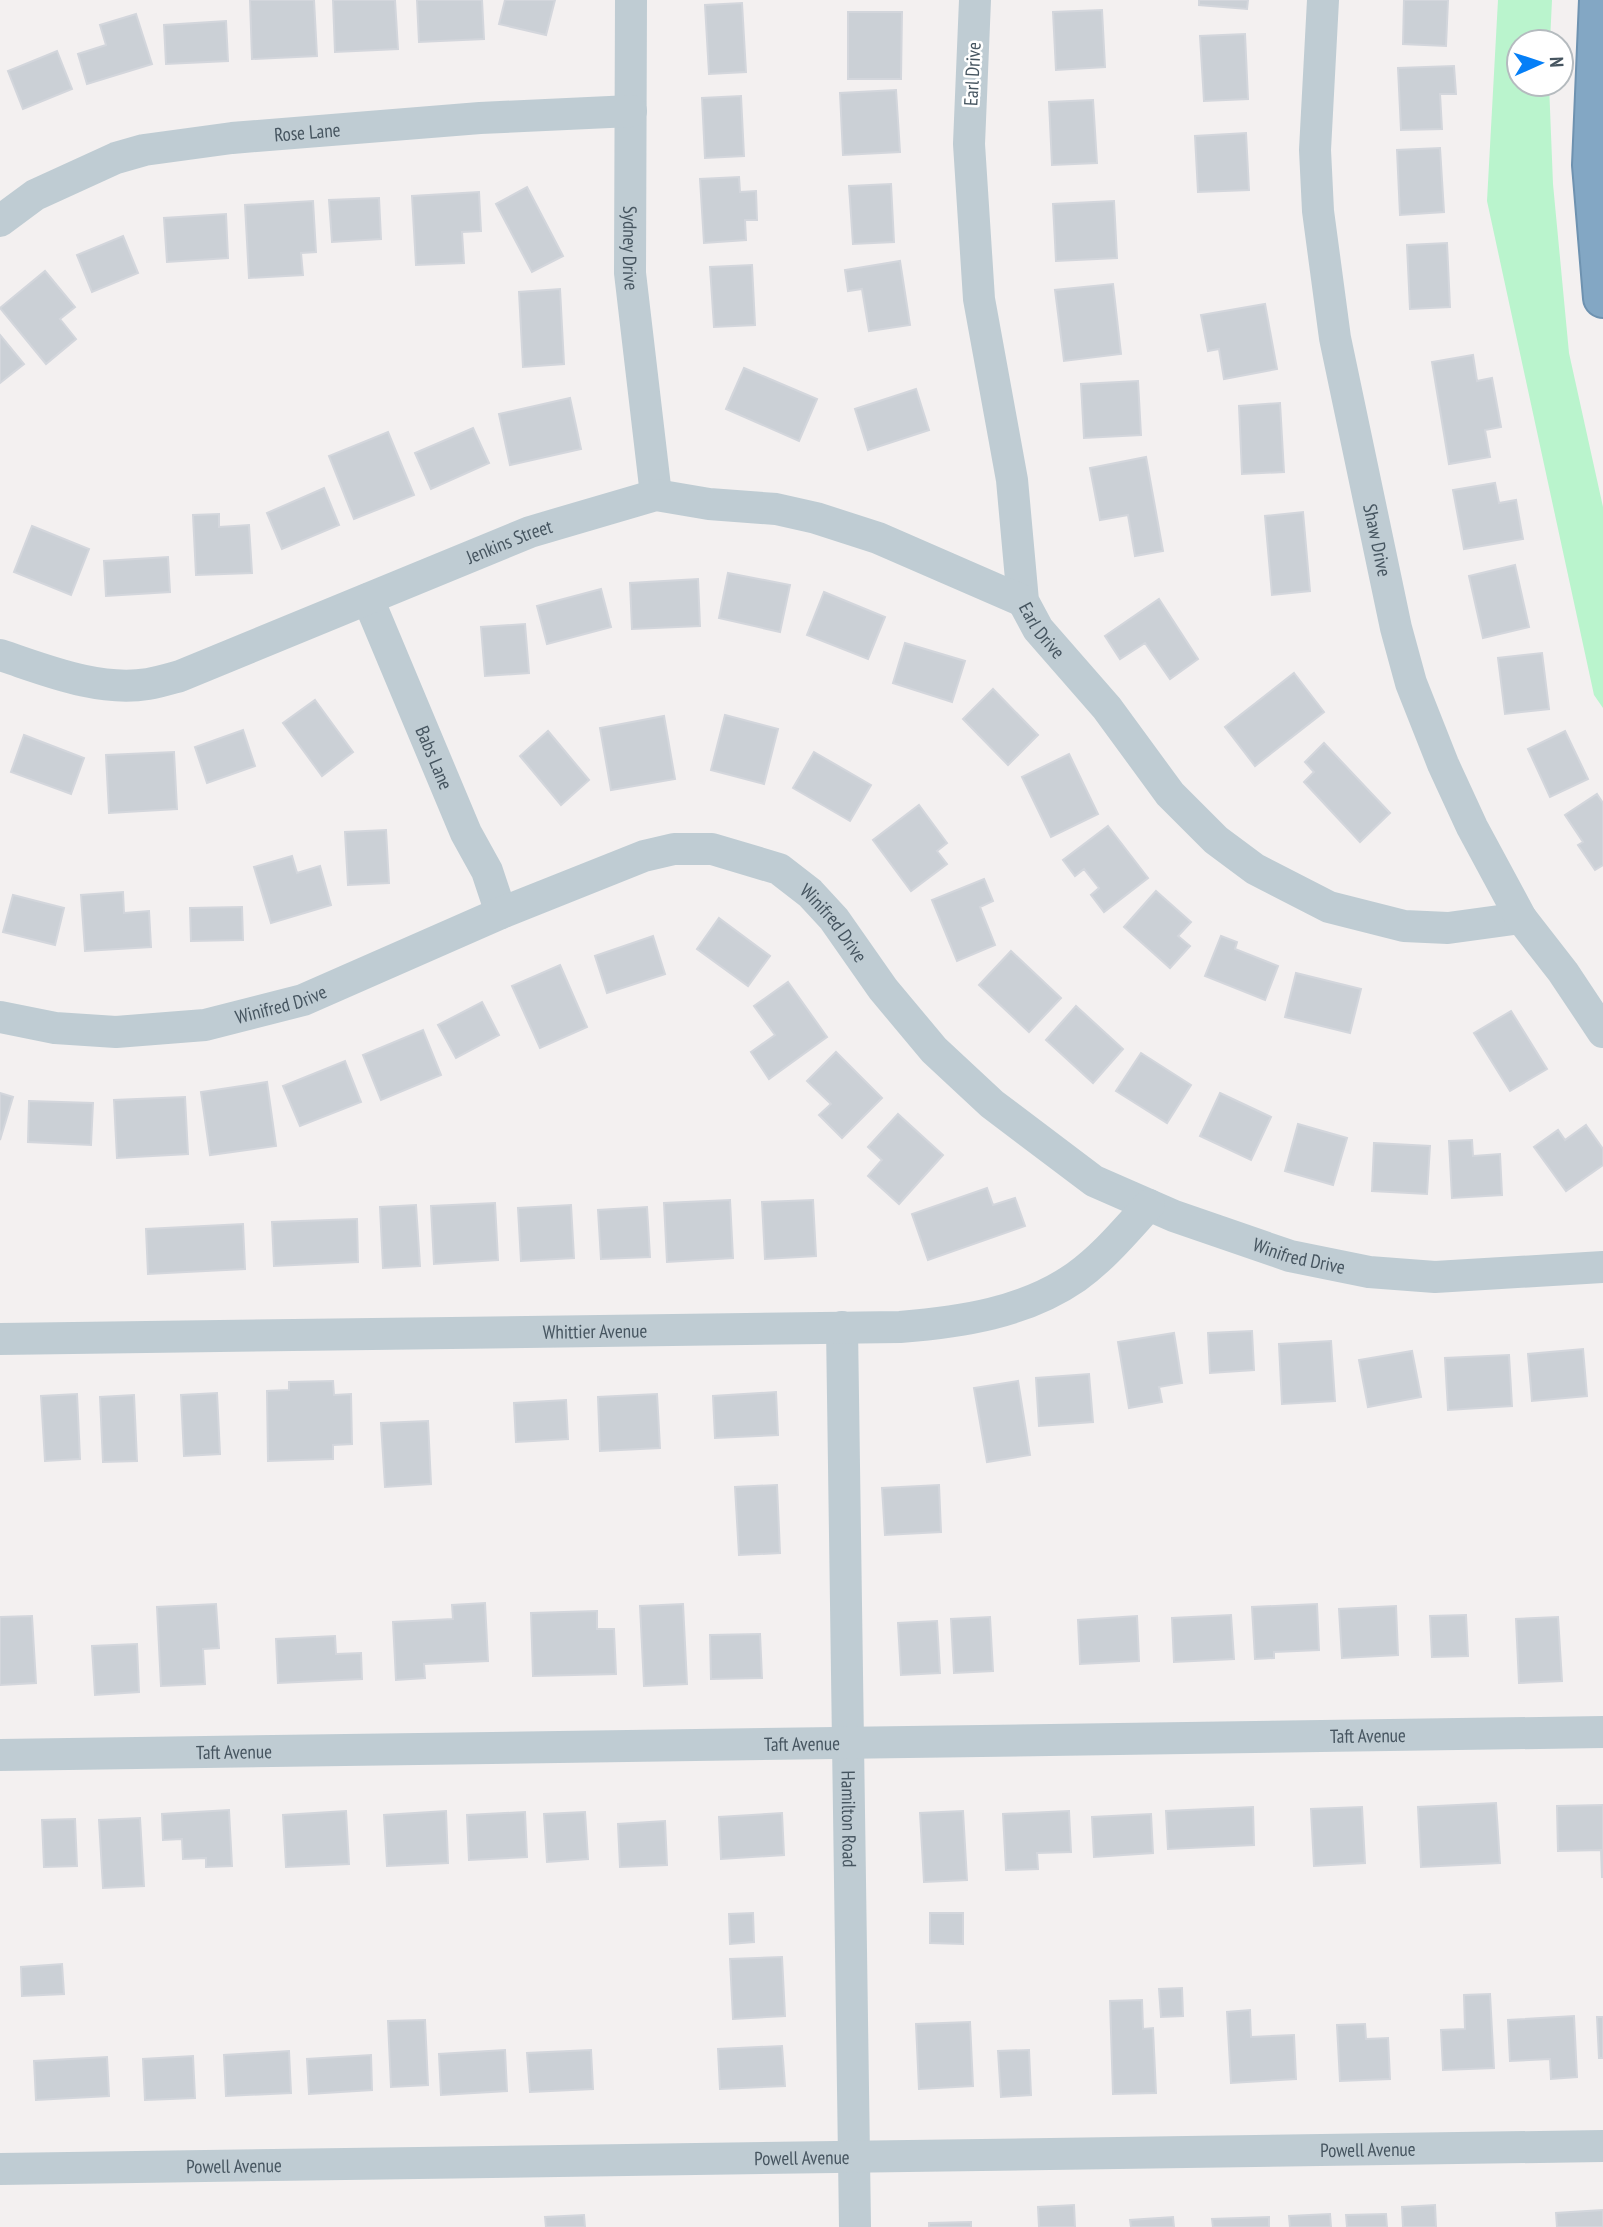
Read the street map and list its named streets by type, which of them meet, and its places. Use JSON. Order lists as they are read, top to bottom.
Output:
{
  "streets": {
    "street": [
      "Earl Drive",
      "Rose Lane",
      "Sydney Drive",
      "Shaw Drive",
      "Jenkins Street",
      "Babs Lane",
      "Winifred Drive",
      "Whittier Avenue",
      "Taft Avenue",
      "Hamilton Road",
      "Powell Avenue"
    ]
  },
  "crossings": [
    ["Earl Drive", "Shaw Drive"],
    ["Earl Drive", "Jenkins Street"],
    ["Rose Lane", "Sydney Drive"],
    ["Sydney Drive", "Jenkins Street"],
    ["Jenkins Street", "Babs Lane"],
    ["Babs Lane", "Winifred Drive"],
    ["Winifred Drive", "Whittier Avenue"],
    ["Whittier Avenue", "Hamilton Road"],
    ["Taft Avenue", "Hamilton Road"],
    ["Hamilton Road", "Powell Avenue"]
  ],
  "north": "right"
}
